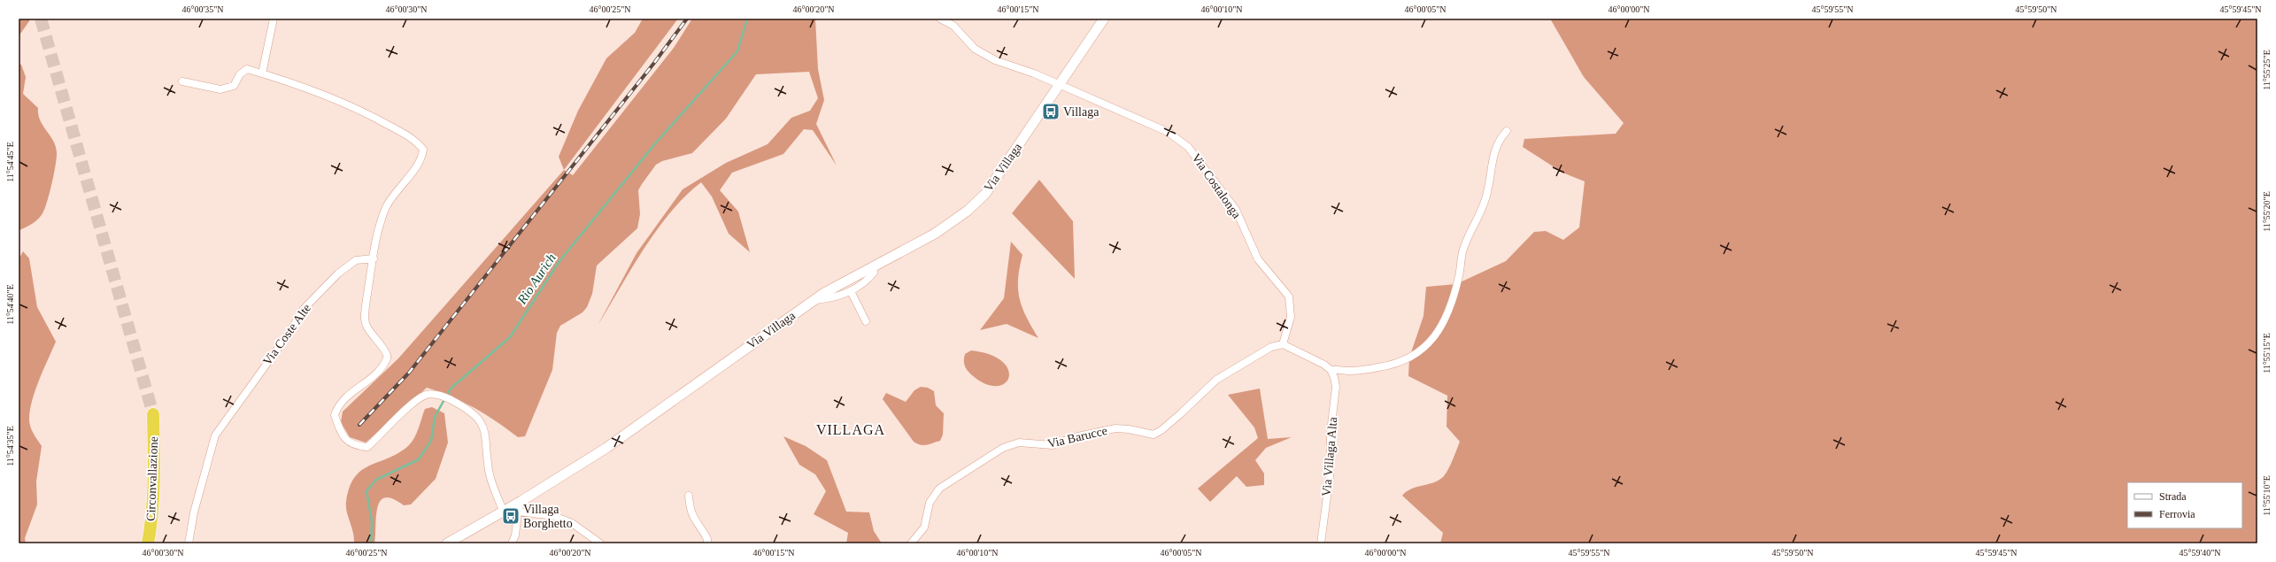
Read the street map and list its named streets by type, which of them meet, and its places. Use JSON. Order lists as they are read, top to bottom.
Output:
{
  "streets": {
    "highway": ["Circonvallazione"],
    "street": [
      "Via Villaga",
      "Via Costalonga",
      "Via Coste Alte",
      "Via Barucce",
      "Via Villaga Alta"
    ]
  },
  "crossings": [
    ["Via Villaga", "Via Costalonga"],
    ["Via Costalonga", "Via Barucce"]
  ],
  "districts": ["VILLAGA"],
  "water": ["Rio Aurich"],
  "places": {
    "bus stop": ["Villaga", "Villaga Borghetto"]
  },
  "legend": ["Strada", "Ferrovia"],
  "coordinates": [
    "46°00'35\"N",
    "46°00'30\"N",
    "46°00'25\"N",
    "46°00'20\"N",
    "46°00'15\"N",
    "46°00'10\"N",
    "46°00'05\"N",
    "46°00'00\"N",
    "45°59'55\"N",
    "45°59'50\"N",
    "45°59'45\"N",
    "11°55'25\"E",
    "11°54'45\"E",
    "11°55'20\"E",
    "11°54'40\"E",
    "11°55'15\"E",
    "11°54'35\"E",
    "11°55'10\"E",
    "45°59'40\"N"
  ]
}
